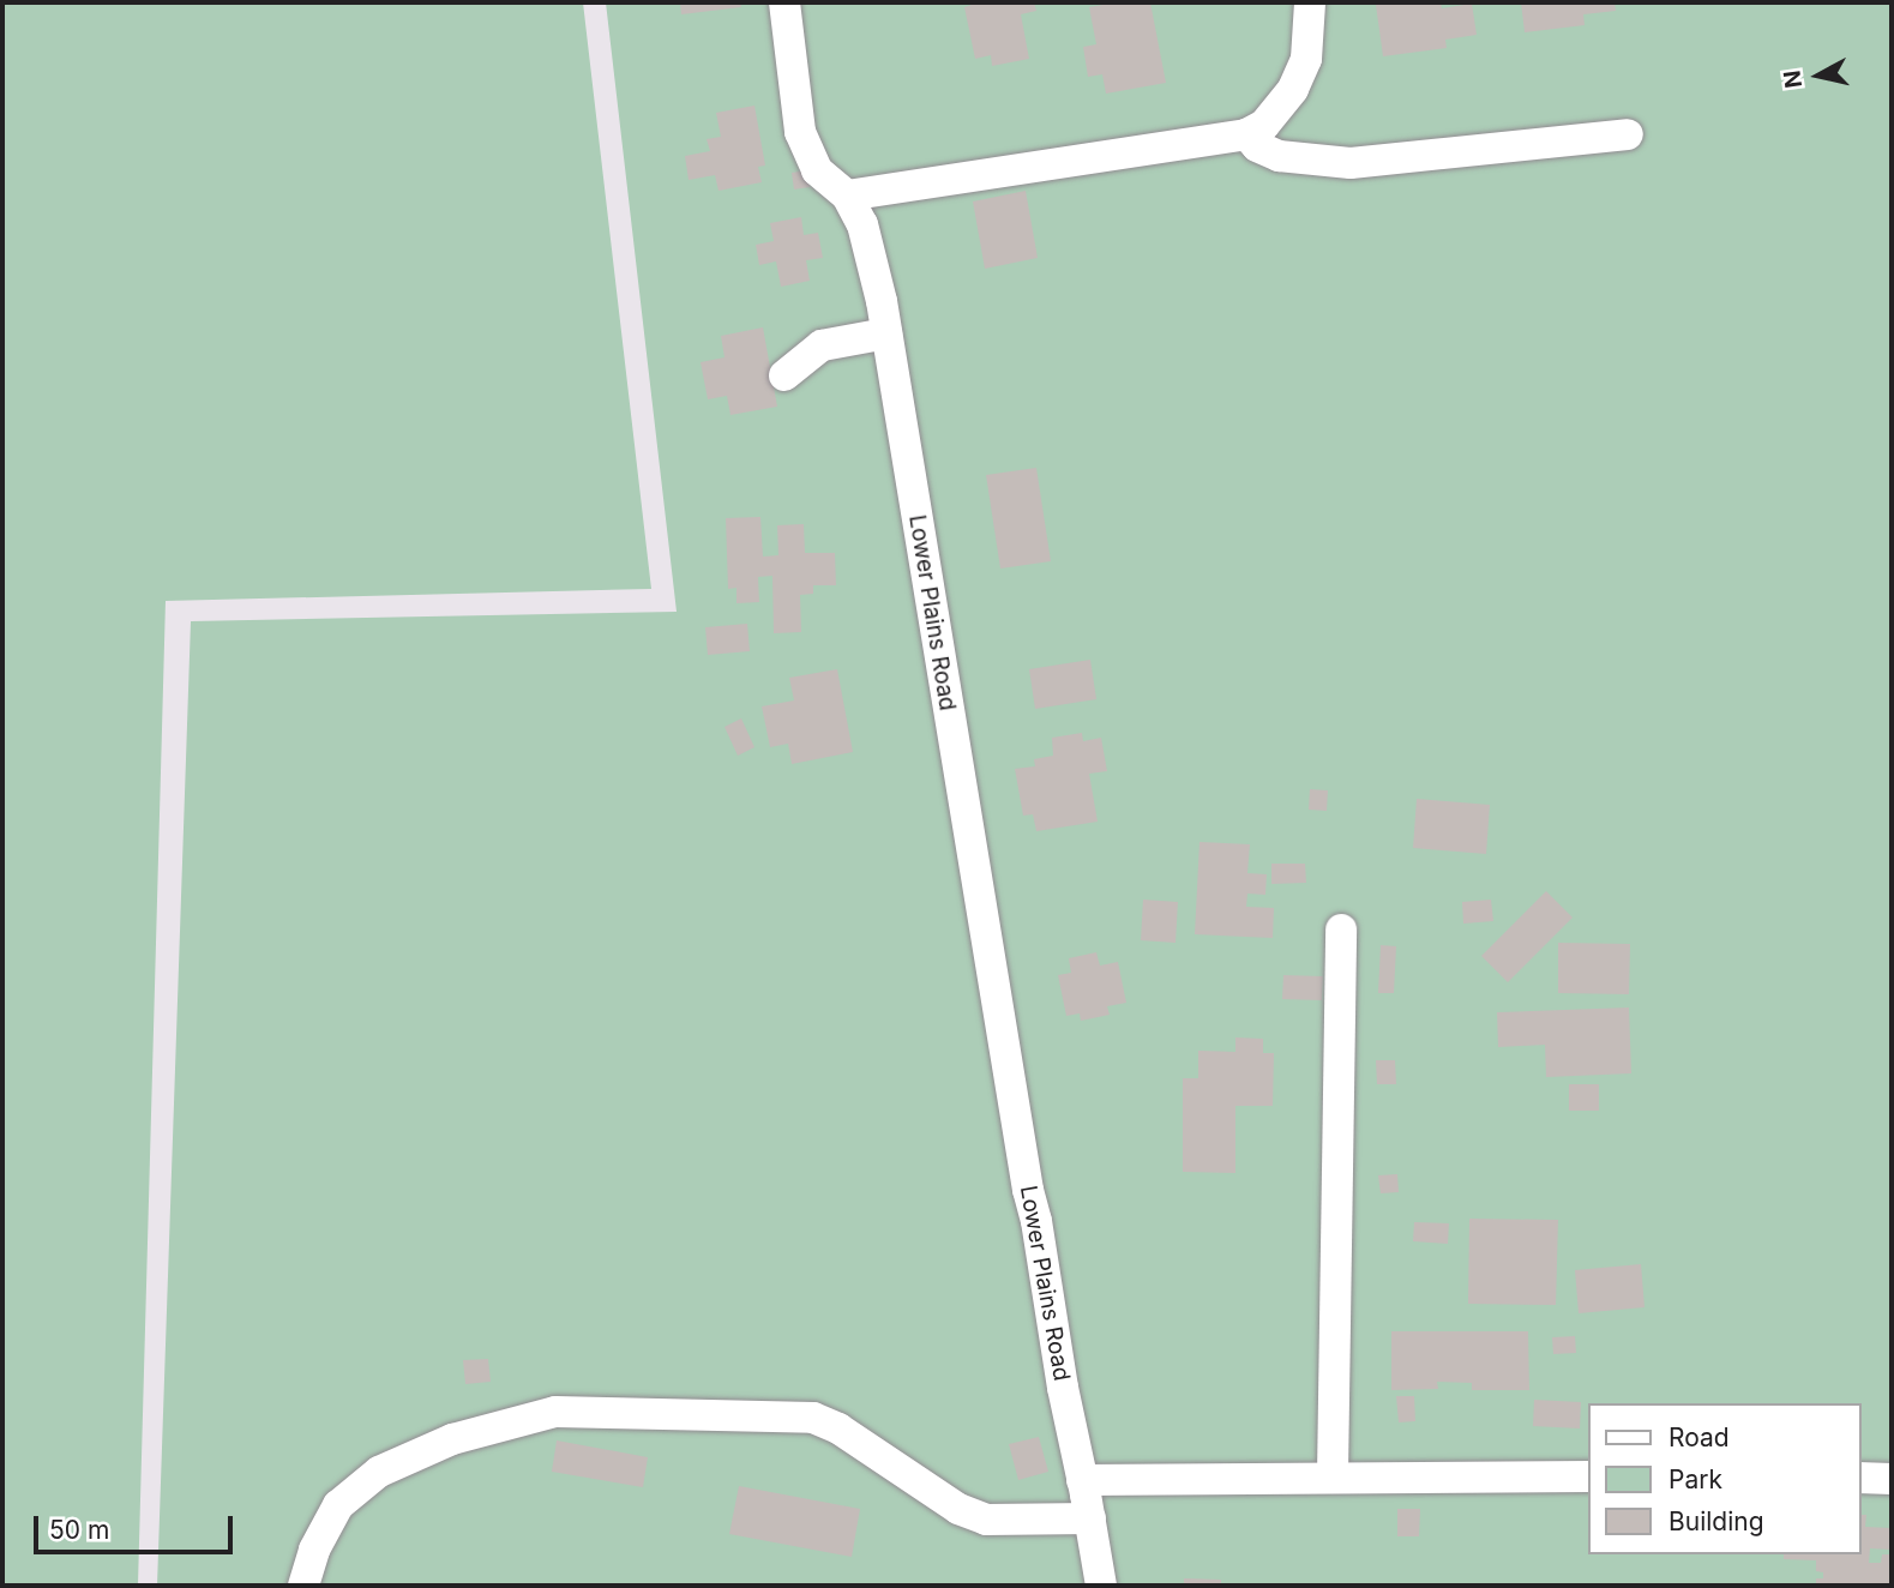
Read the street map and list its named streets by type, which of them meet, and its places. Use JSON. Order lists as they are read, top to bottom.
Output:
{
  "streets": {
    "street": ["Lower Plains Road"]
  },
  "legend": ["Road", "Park", "Building"],
  "scale_bar": "50 m",
  "north": "left"
}
